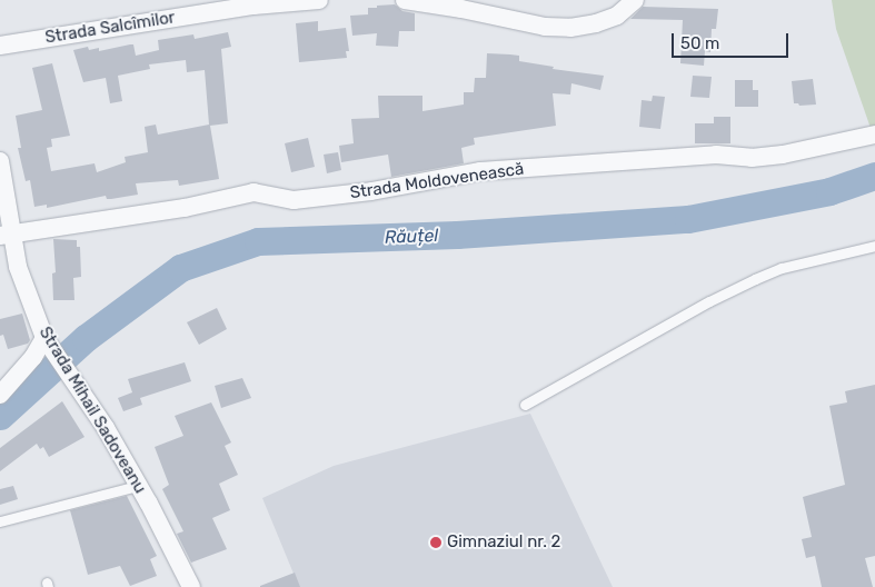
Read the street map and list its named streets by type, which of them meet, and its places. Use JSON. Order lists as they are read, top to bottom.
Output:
{
  "streets": {
    "street": ["Strada Salcîmilor", "Strada Moldovenească", "Strada Mihail Sadoveanu"]
  },
  "crossings": [
    ["Strada Moldovenească", "Strada Mihail Sadoveanu"]
  ],
  "water": ["Răuțel"],
  "places": ["Gimnaziul nr. 2"],
  "scale_bar": "50 m"
}
